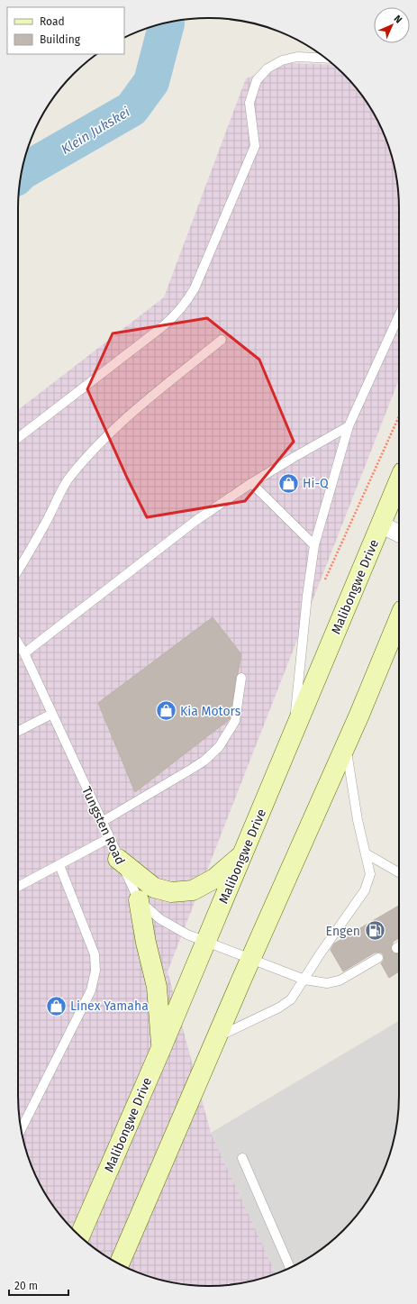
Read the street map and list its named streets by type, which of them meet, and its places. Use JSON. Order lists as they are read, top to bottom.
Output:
{
  "streets": {
    "main road": ["Malibongwe Drive"],
    "lane": ["Tungsten Road"]
  },
  "crossings": [
    ["Malibongwe Drive", "Tungsten Road"]
  ],
  "water": ["Klein Jukskei"],
  "places": {
    "shop": ["Hi-Q", "Kia Motors", "Linex Yamaha"],
    "fuel station": ["Engen"]
  },
  "legend": ["Road", "Building"],
  "scale_bar": "20 m",
  "north": "top right"
}
